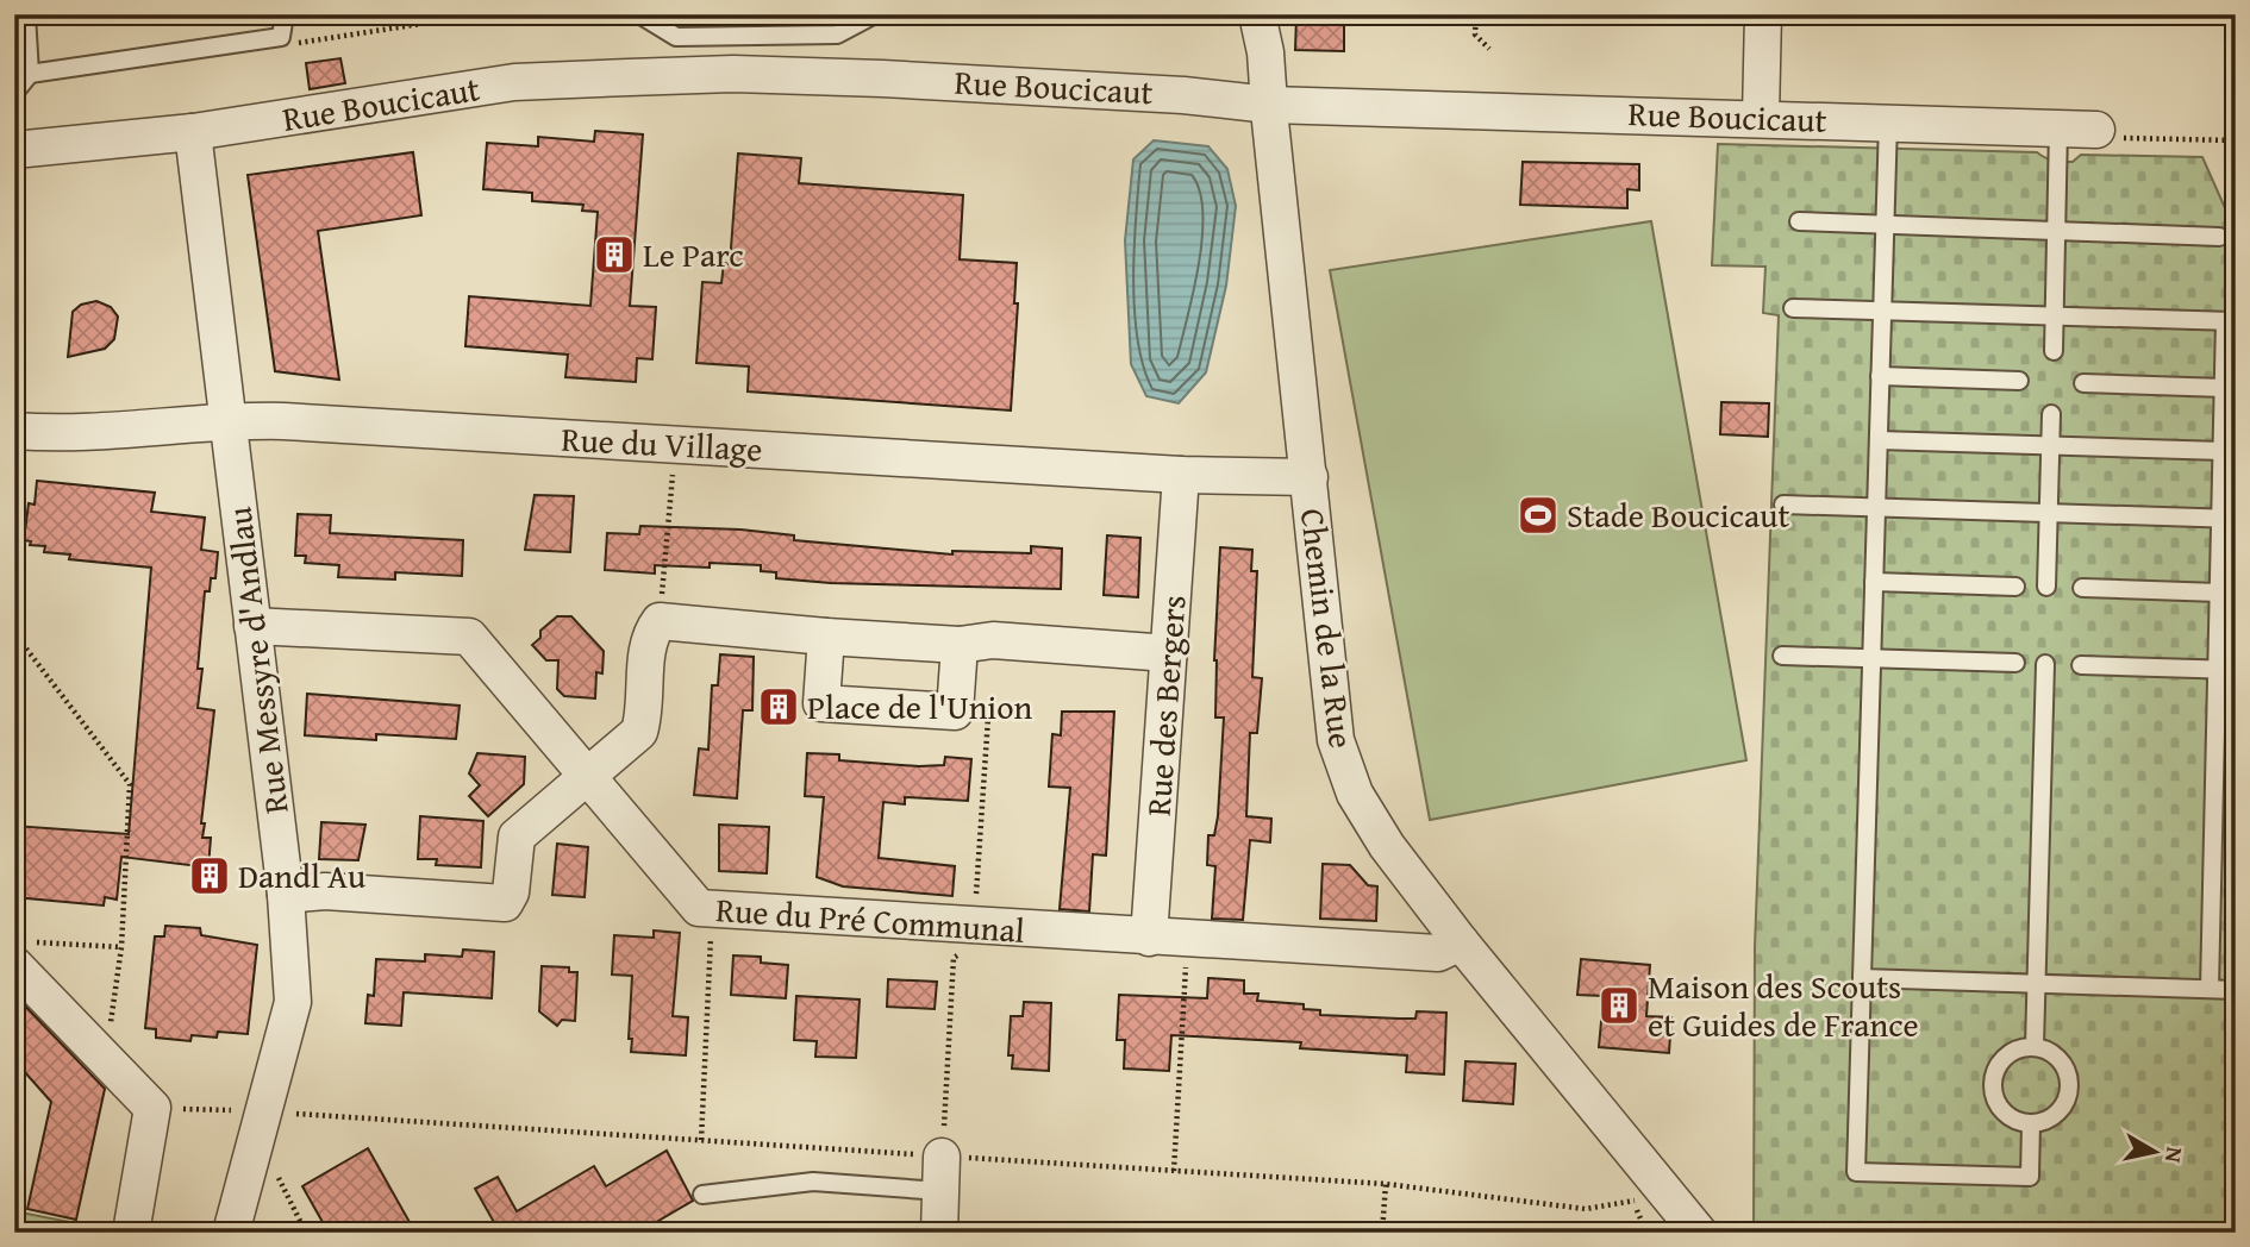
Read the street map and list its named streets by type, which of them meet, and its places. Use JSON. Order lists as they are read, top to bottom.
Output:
{
  "streets": {
    "street": [
      "Rue Boucicaut",
      "Rue du Village",
      "Chemin de la Rue",
      "Rue Messyre d'Andlau",
      "Rue des Bergers",
      "Rue du Pré Communal"
    ]
  },
  "crossings": [
    ["Rue Boucicaut", "Chemin de la Rue"],
    ["Rue Boucicaut", "Rue Messyre d'Andlau"],
    ["Rue du Village", "Chemin de la Rue"],
    ["Rue du Village", "Rue Messyre d'Andlau"],
    ["Rue du Village", "Rue des Bergers"],
    ["Chemin de la Rue", "Rue du Pré Communal"],
    ["Rue Messyre d'Andlau", "Rue du Pré Communal"],
    ["Rue des Bergers", "Rue du Pré Communal"]
  ],
  "places": {
    "building": [
      "Le Parc",
      "Place de l'Union",
      "Dandl Au",
      "Maison des Scouts et Guides de France"
    ],
    "sports": ["Stade Boucicaut"]
  },
  "north": "right"
}
